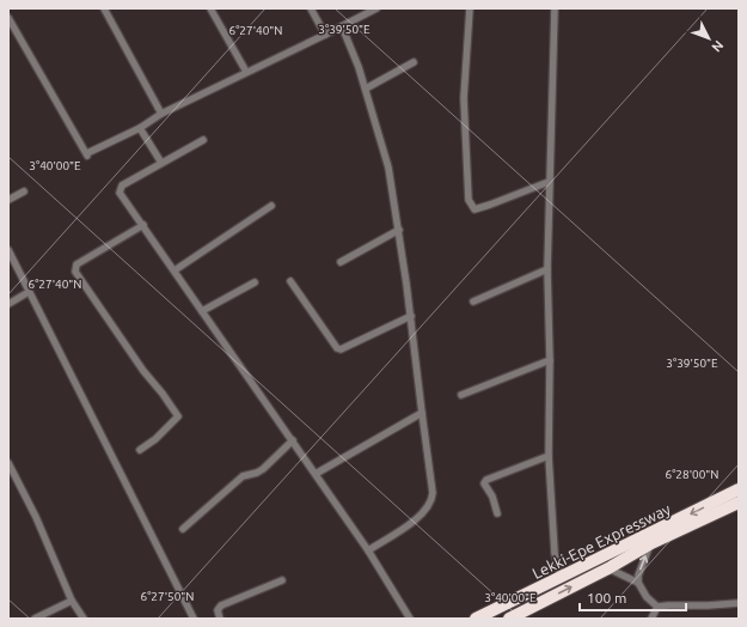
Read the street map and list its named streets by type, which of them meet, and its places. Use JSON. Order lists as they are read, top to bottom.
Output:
{
  "streets": {
    "highway": ["Lekki-Epe Expressway"]
  },
  "scale_bar": "100 m",
  "north": "bottom right",
  "coordinates": [
    "3°39'50\"E",
    "6°27'40\"N",
    "3°40'00\"E",
    "6°28'00\"N",
    "6°27'50\"N"
  ]
}
